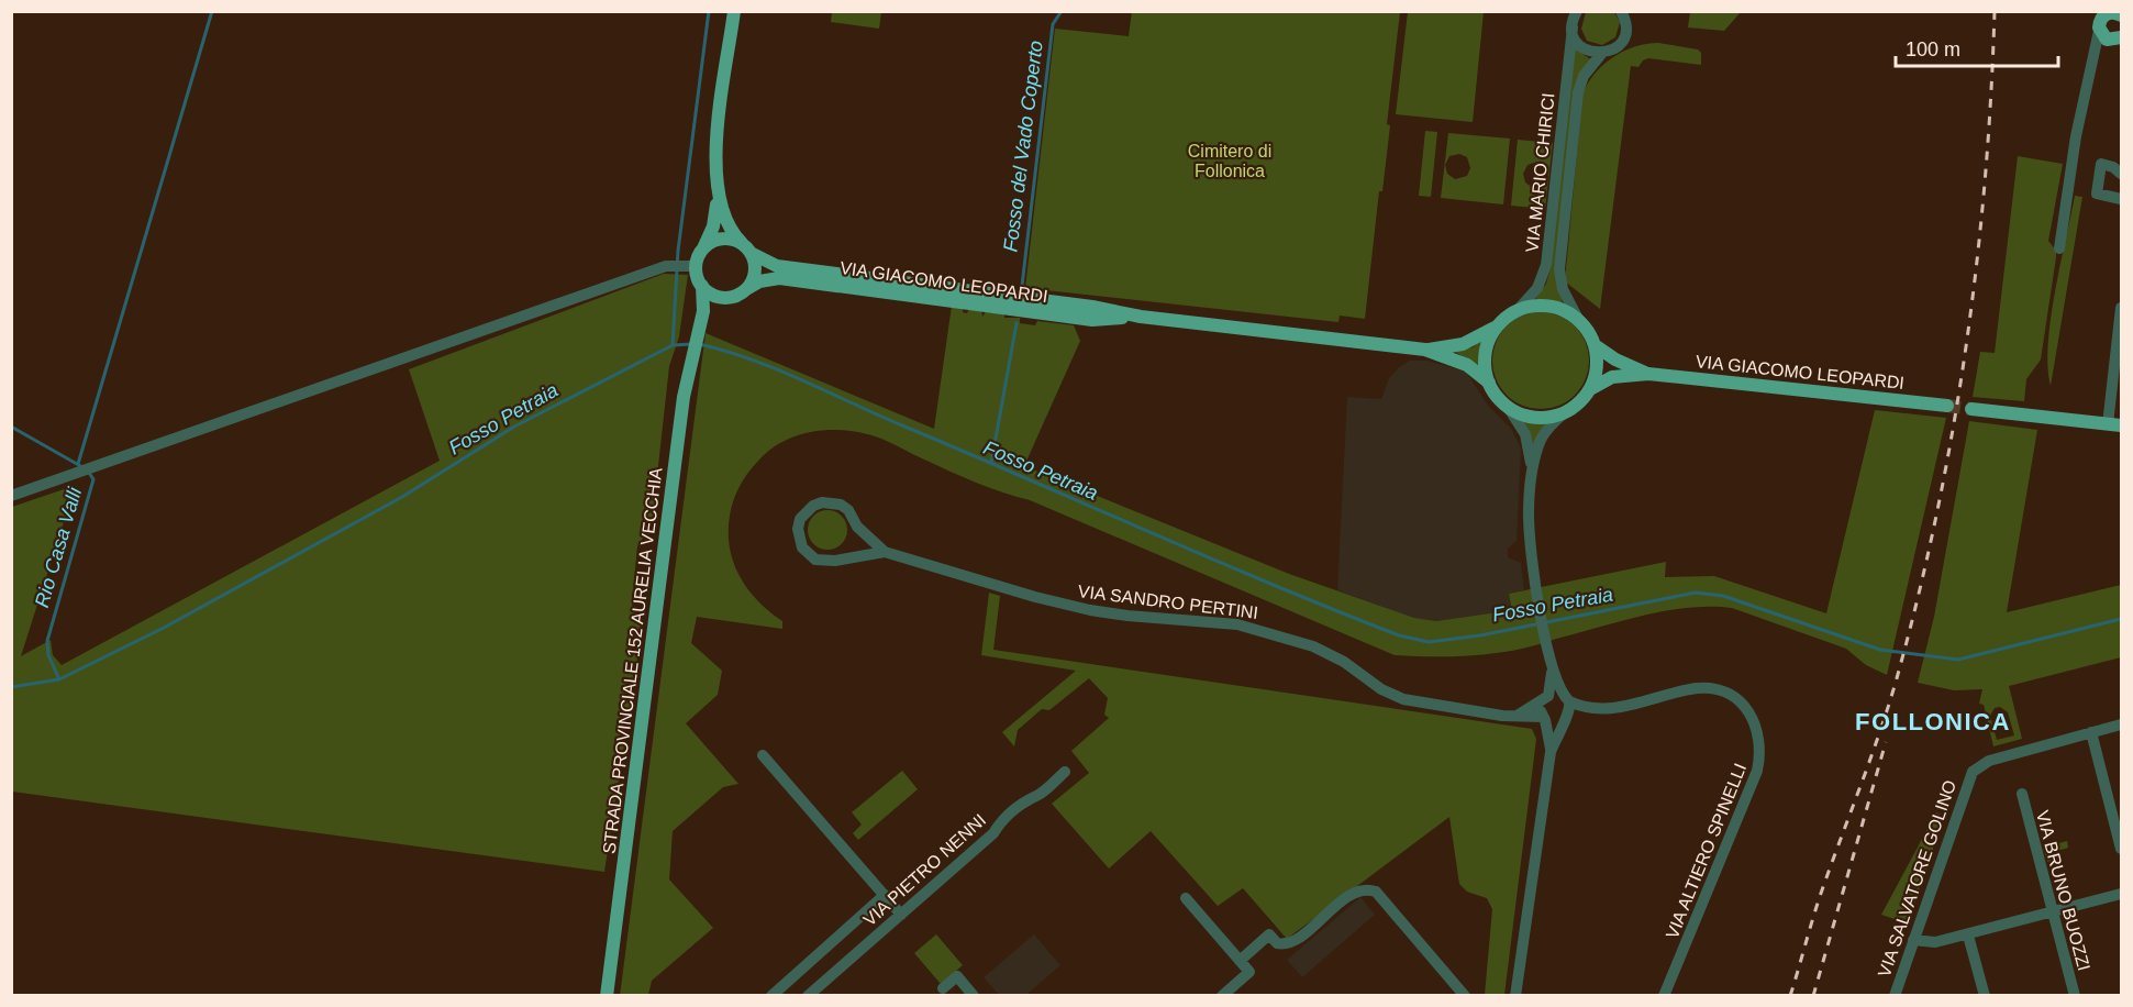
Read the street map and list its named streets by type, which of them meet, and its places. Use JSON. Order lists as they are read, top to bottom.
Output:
{
  "streets": {
    "main road": ["VIA GIACOMO LEOPARDI", "STRADA PROVINCIALE 152 AURELIA VECCHIA"],
    "street": [
      "VIA MARIO CHIRICI",
      "VIA SANDRO PERTINI",
      "VIA ALTIERO SPINELLI",
      "VIA PIETRO NENNI",
      "VIA SALVATORE GOLINO",
      "VIA BRUNO BUOZZI"
    ]
  },
  "crossings": [
    ["VIA MARIO CHIRICI", "VIA GIACOMO LEOPARDI"],
    ["VIA GIACOMO LEOPARDI", "STRADA PROVINCIALE 152 AURELIA VECCHIA"],
    ["VIA SANDRO PERTINI", "VIA ALTIERO SPINELLI"]
  ],
  "districts": ["FOLLONICA"],
  "water": ["Fosso del Vado Coperto", "Fosso Petraia", "Rio Casa Valli"],
  "parks": ["Cimitero di Follonica"],
  "scale_bar": "100 m"
}
